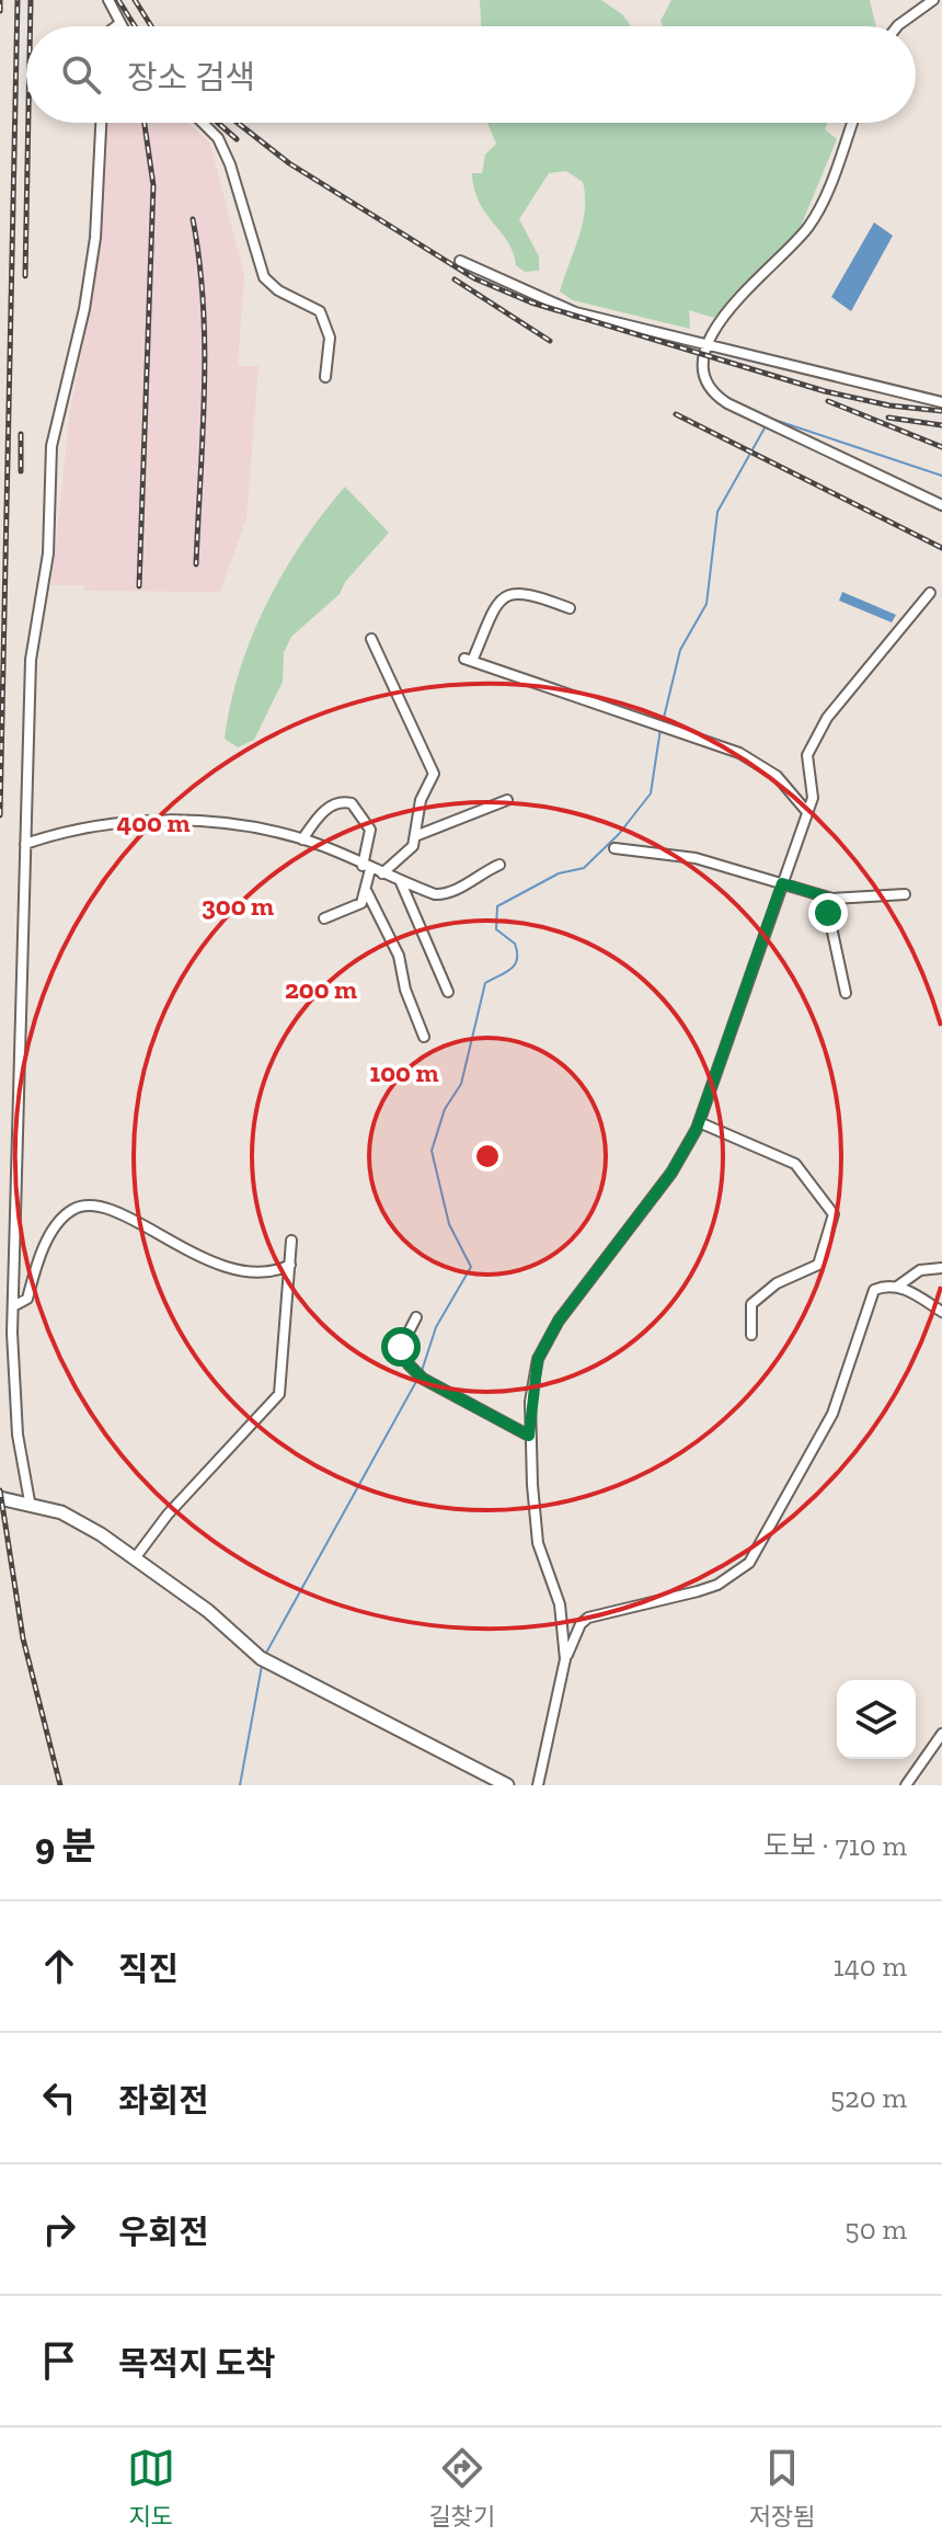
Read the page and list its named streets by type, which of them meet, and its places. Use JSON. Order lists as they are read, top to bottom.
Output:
{
  "page": {
    "search": "장소 검색",
    "heading": ["9 분", "도보 · 710 m"],
    "list": [
      ["직진", "140 m"],
      ["좌회전", "520 m"],
      ["우회전", "50 m"],
      "목적지 도착"
    ],
    "nav": ["지도", "길찾기", "저장됨"]
  },
  "rings": [
    "400 m",
    "300 m",
    "200 m",
    "100 m"
  ]
}
